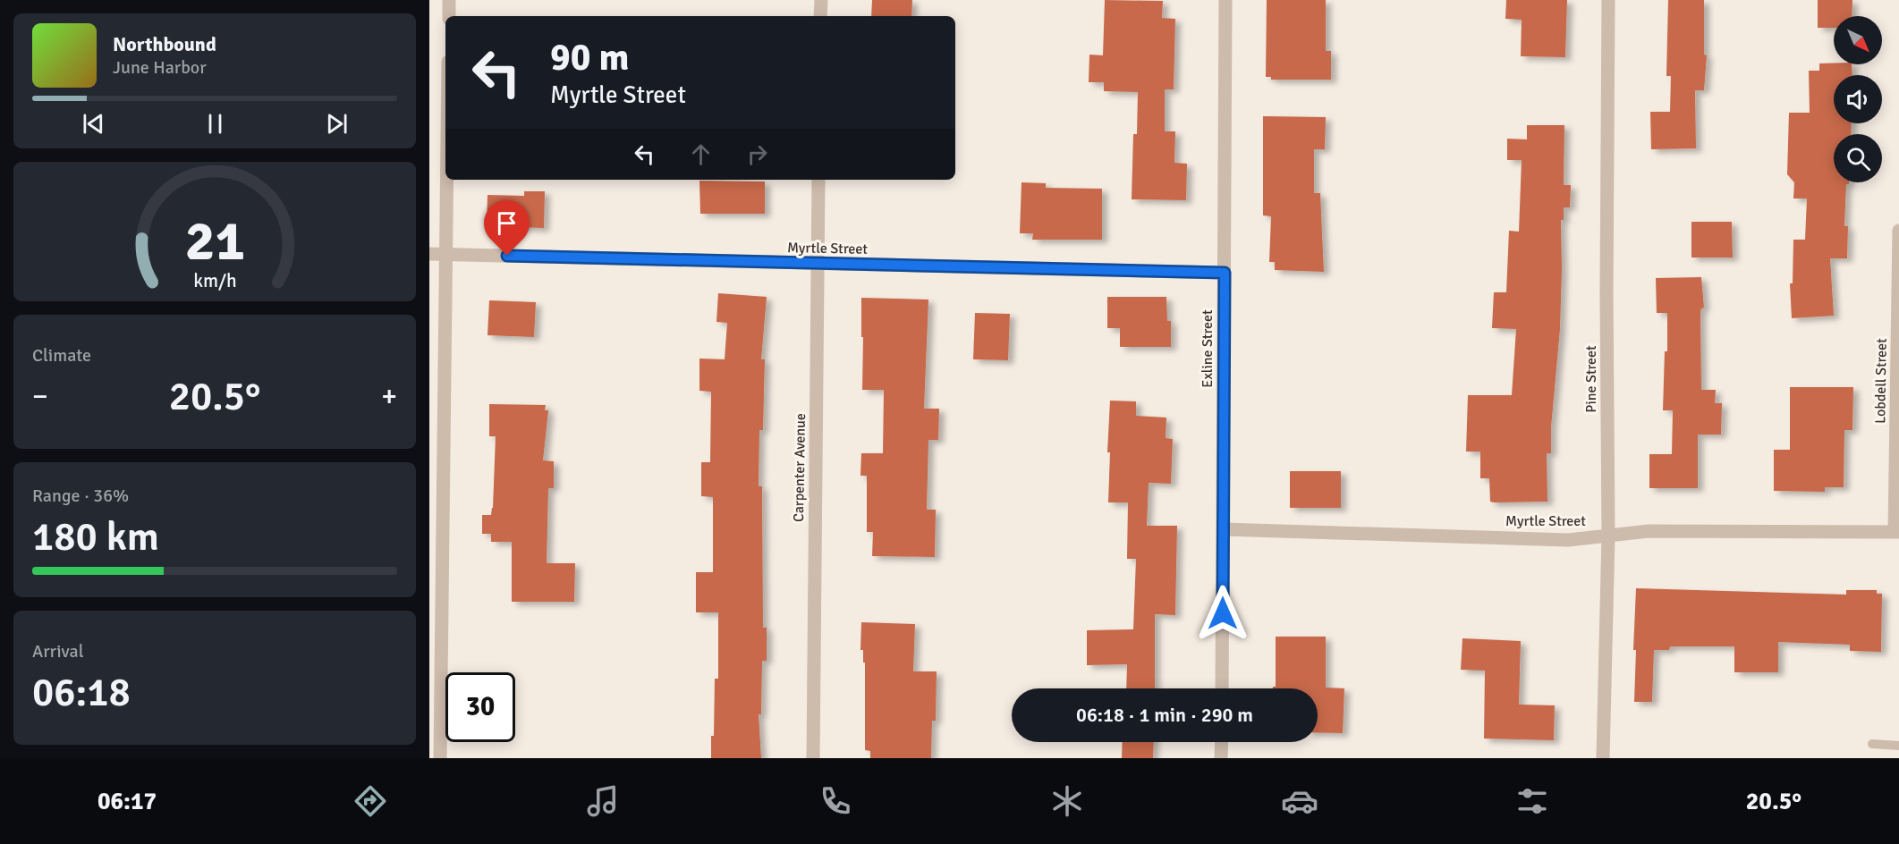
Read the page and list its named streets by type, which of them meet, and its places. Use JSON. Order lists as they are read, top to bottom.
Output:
{
  "streets": {
    "street": [
      "Myrtle Street",
      "Exline Street",
      "Pine Street",
      "Lobdell Street",
      "Carpenter Avenue"
    ]
  },
  "crossings": [
    ["Myrtle Street", "Exline Street"],
    ["Myrtle Street", "Pine Street"],
    ["Myrtle Street", "Lobdell Street"],
    ["Myrtle Street", "Carpenter Avenue"]
  ],
  "north": "bottom right",
  "page": {
    "turn": ["90 m", "Myrtle Street"],
    "song": ["Northbound", "June Harbor"],
    "tile": [
      "Climate",
      ["Range · 36%", "180 km"],
      ["Arrival", "06:18"]
    ],
    "heat": ["−", "20.5°", "+"],
    "limit": "30",
    "trip": "06:18 · 1 min · 290 m",
    "tabs": ["06:17", "20.5°"],
    "gauge": ["21", "km/h"]
  }
}
